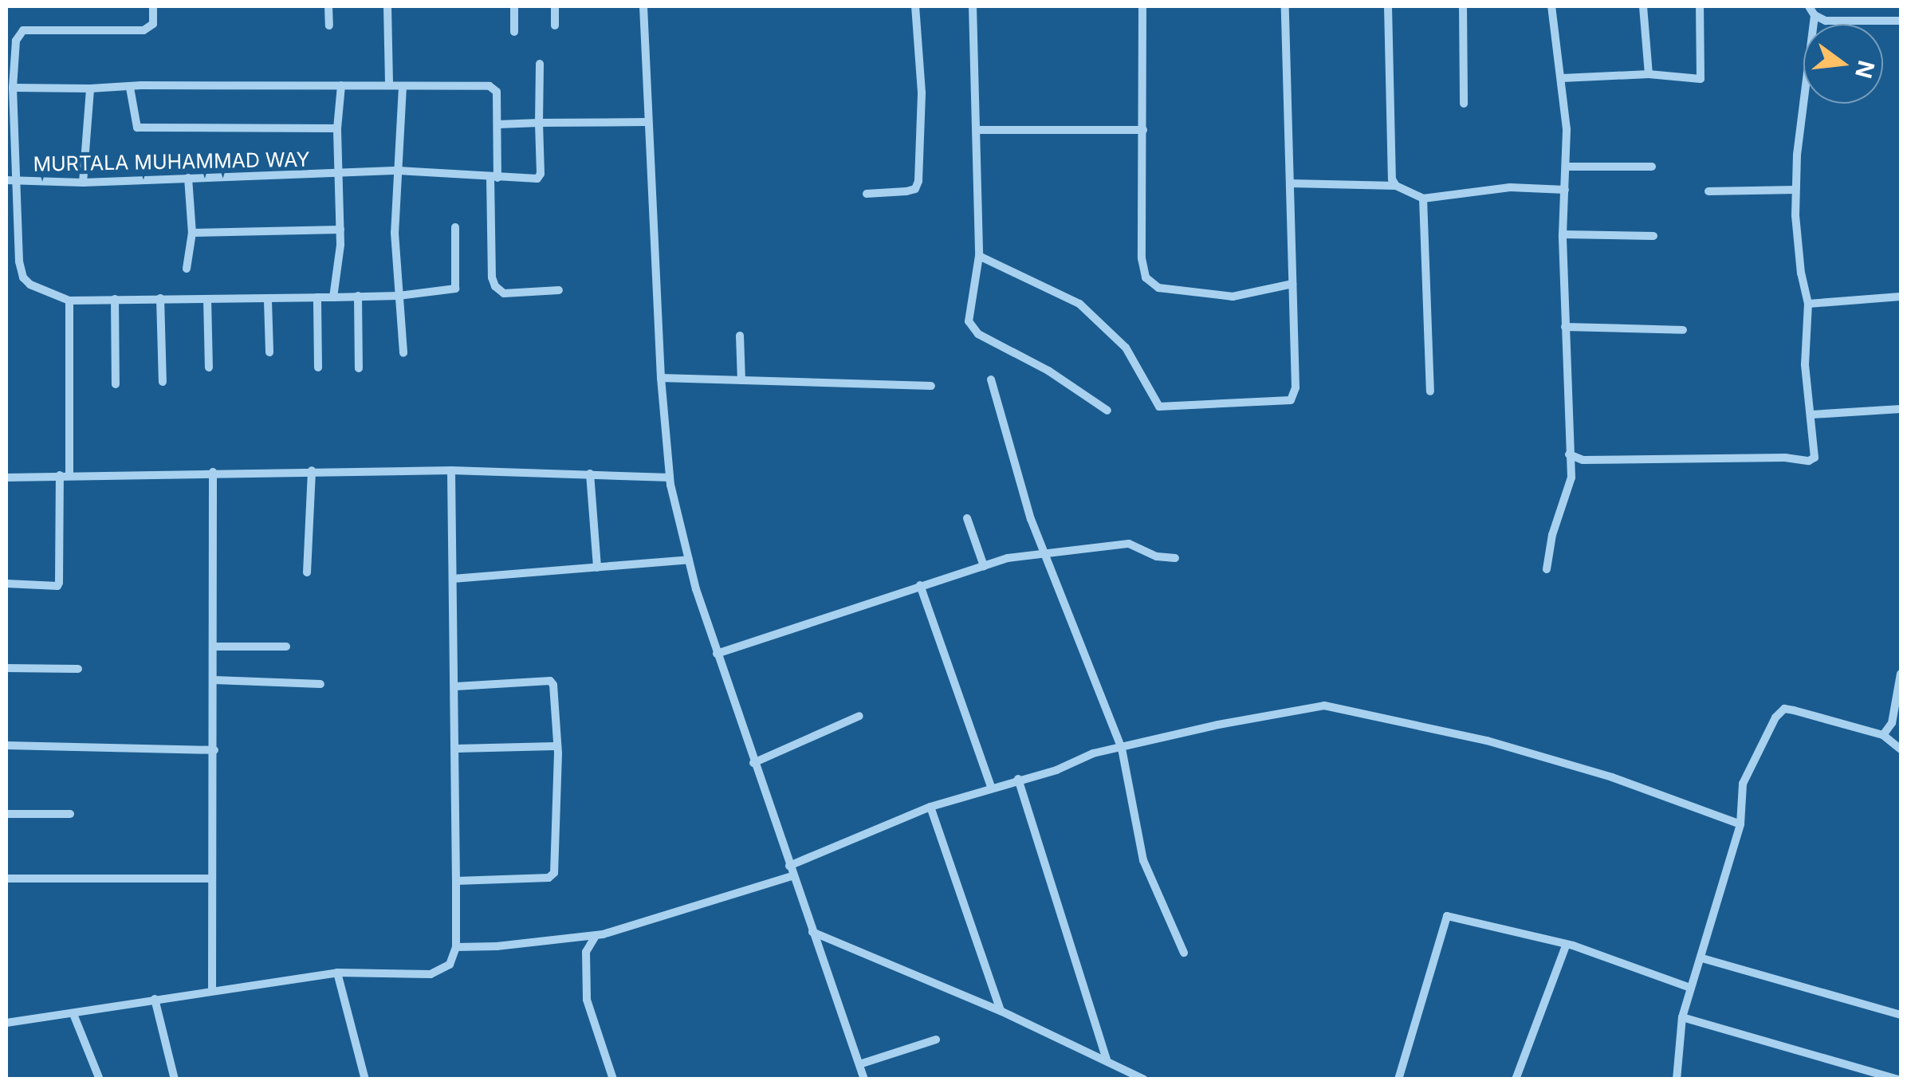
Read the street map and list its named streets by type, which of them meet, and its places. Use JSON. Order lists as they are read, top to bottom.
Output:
{
  "streets": {
    "street": ["MURTALA MUHAMMAD WAY"]
  },
  "north": "right"
}
